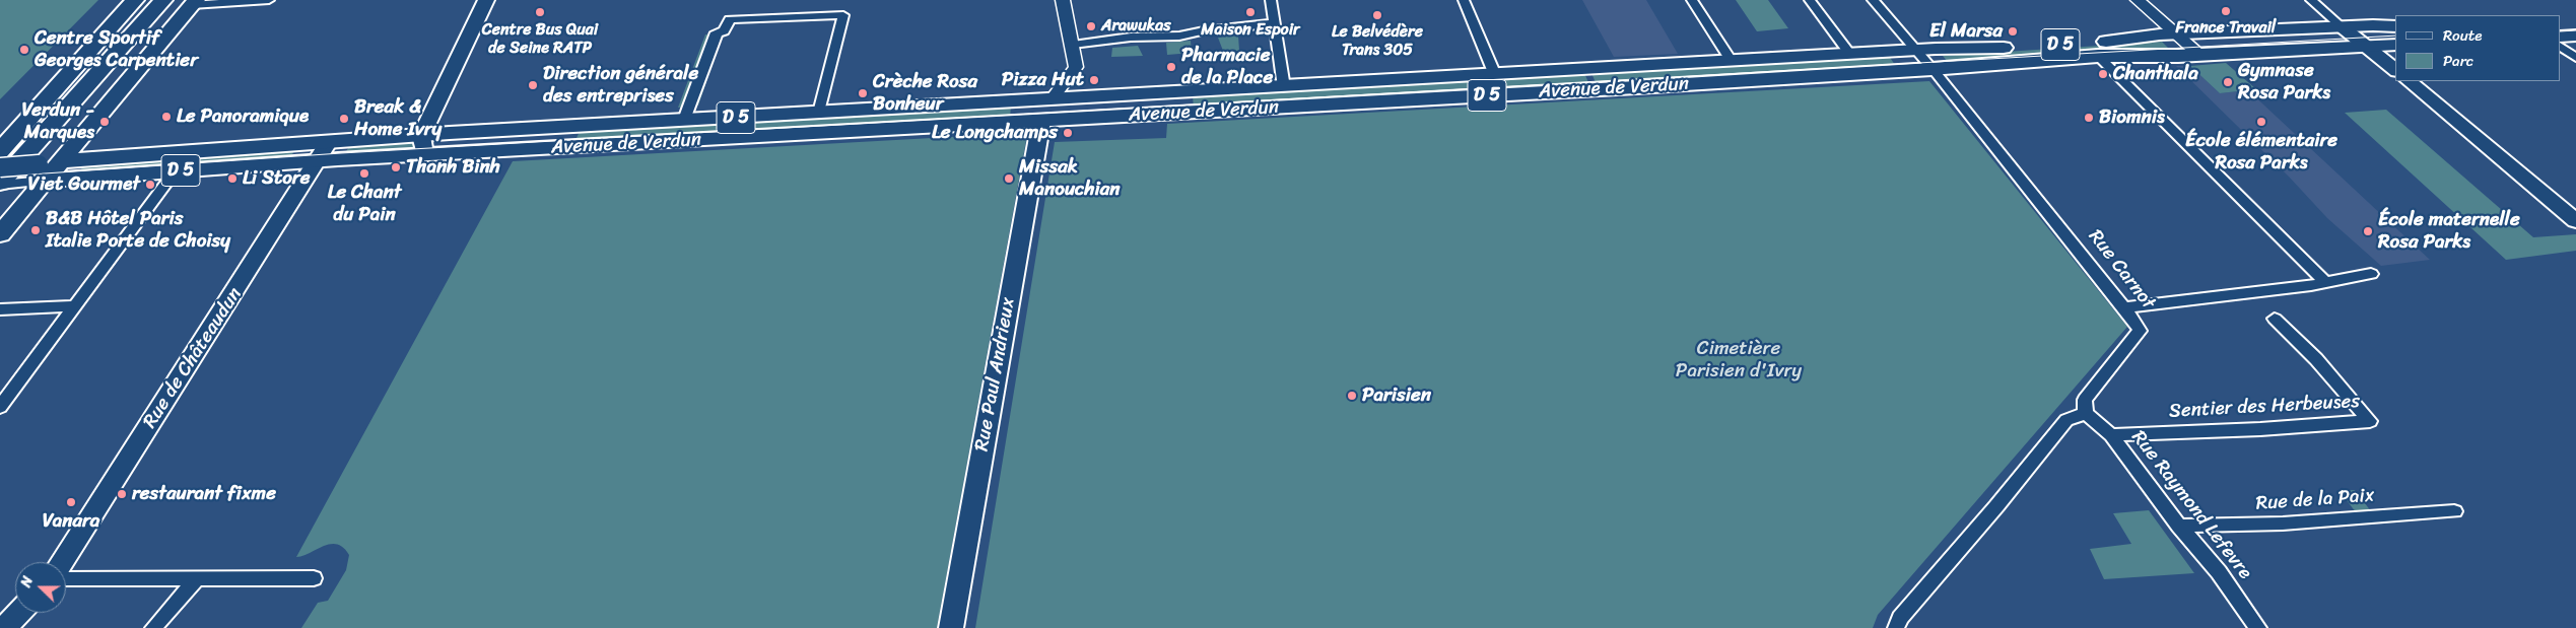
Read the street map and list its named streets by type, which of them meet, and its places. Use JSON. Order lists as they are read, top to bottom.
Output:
{
  "streets": {
    "main road": [
      "D 5",
      "Avenue de Verdun",
      "Rue de Châteaudun",
      "Rue Paul Andrieux"
    ],
    "street": [
      "Rue Carnot",
      "Sentier des Herbeuses",
      "Rue de la Paix",
      "Rue Raymond Lefevre"
    ]
  },
  "crossings": [
    ["D 5", "Avenue de Verdun"],
    ["Avenue de Verdun", "Rue Carnot"],
    ["Avenue de Verdun", "Rue de Châteaudun"],
    ["Avenue de Verdun", "Rue Paul Andrieux"],
    ["Rue Carnot", "Rue Raymond Lefevre"],
    ["Sentier des Herbeuses", "Rue Raymond Lefevre"],
    ["Rue de la Paix", "Rue Raymond Lefevre"]
  ],
  "parks": ["Cimetière Parisien d'Ivry"],
  "places": [
    "France Travail",
    "Centre Bus Quai de Seine RATP",
    "Maison Espoir",
    "Le Belvédère Trans 305",
    "Arawukas",
    "El Marsa",
    "Centre Sportif Georges Carpentier",
    "Pharmacie de la Place",
    "Chanthala",
    "Pizza Hut",
    "Gymnase Rosa Parks",
    "Direction générale des entreprises",
    "Crèche Rosa Bonheur",
    "Le Panoramique",
    "Biomnis",
    "Break & Home Ivry",
    "Verdun - Marques",
    "École élémentaire Rosa Parks",
    "Le Longchamps",
    "Thanh Binh",
    "Le Chant du Pain",
    "Li Store",
    "Missak Manouchian",
    "Viet Gourmet",
    "B&B Hôtel Paris Italie Porte de Choisy",
    "École maternelle Rosa Parks",
    "Parisien",
    "restaurant fixme",
    "Vanara"
  ],
  "legend": ["Route", "Parc"],
  "north": "left"
}
